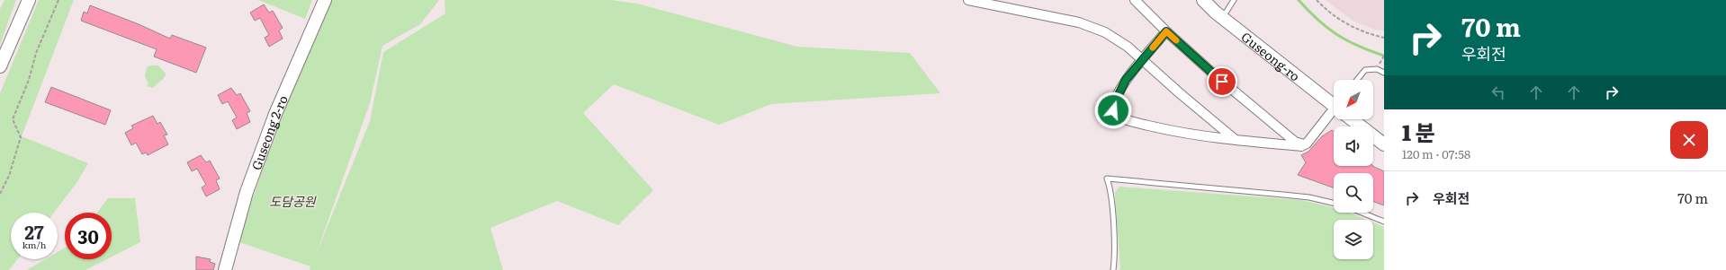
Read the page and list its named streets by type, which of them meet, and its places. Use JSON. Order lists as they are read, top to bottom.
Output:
{
  "streets": {
    "main road": ["Guseong-ro", "Guseong 2-ro"]
  },
  "parks": ["도담공원"],
  "north": "bottom left",
  "page": {
    "turn": ["70 m", "우회전"],
    "heading": ["1 분", "120 m · 07:58"],
    "list": [
      {
        "name": "우회전",
        "value": "70 m"
      }
    ],
    "speed": "27 km/h",
    "limit": "30"
  }
}
